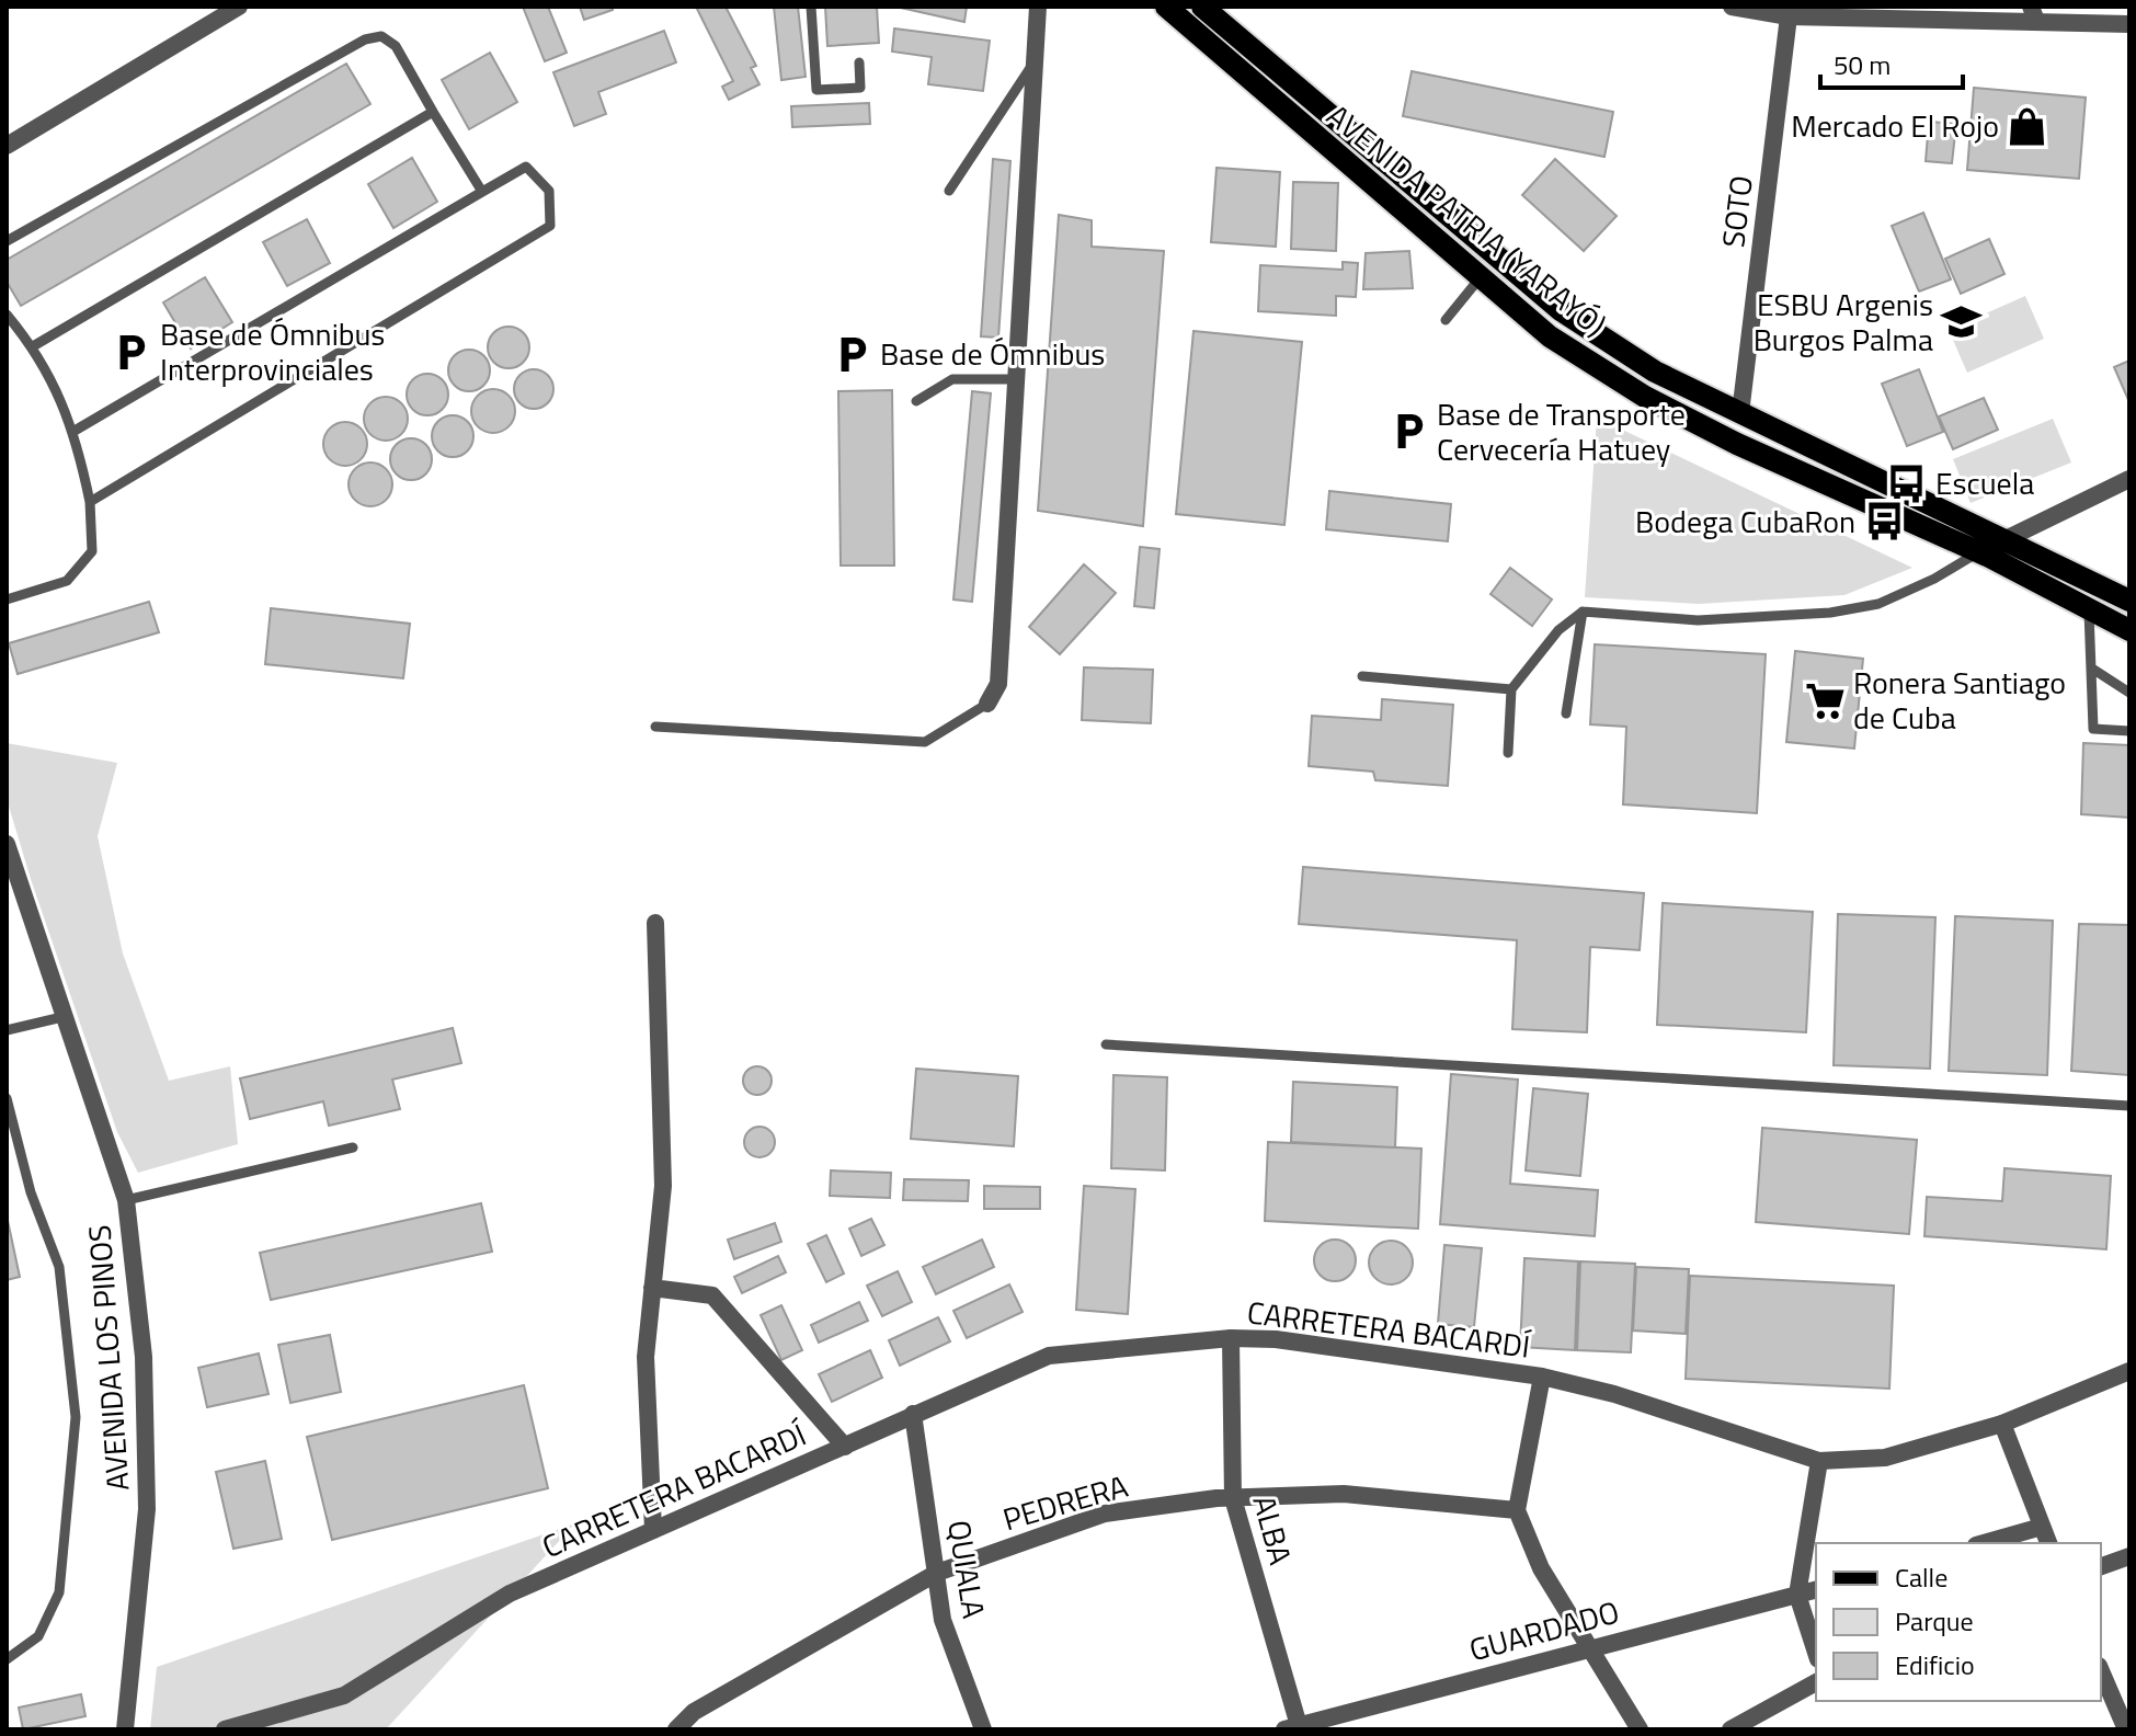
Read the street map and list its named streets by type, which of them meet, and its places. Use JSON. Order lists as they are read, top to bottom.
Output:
{
  "streets": {
    "main road": ["AVENIDA PATRIA (YARAYÓ)"],
    "street": [
      "SOTO",
      "CARRETERA BACARDÍ",
      "AVENIDA LOS PINOS",
      "PEDRERA",
      "ALBA",
      "QUIALA",
      "GUARDADO"
    ]
  },
  "crossings": [
    ["SOTO", "AVENIDA PATRIA (YARAYÓ)"],
    ["CARRETERA BACARDÍ", "ALBA"],
    ["CARRETERA BACARDÍ", "QUIALA"],
    ["PEDRERA", "ALBA"],
    ["PEDRERA", "QUIALA"],
    ["ALBA", "GUARDADO"]
  ],
  "places": {
    "shop": ["Mercado El Rojo"],
    "school or university": ["ESBU Argenis Burgos Palma"],
    "parking": ["Base de Ómnibus Interprovinciales", "Base de Ómnibus", "Base de Transporte Cervecería Hatuey"],
    "bus stop": ["Escuela", "Bodega CubaRon"],
    "supermarket": ["Ronera Santiago de Cuba"]
  },
  "legend": ["Calle", "Parque", "Edificio"],
  "scale_bar": "50 m"
}
